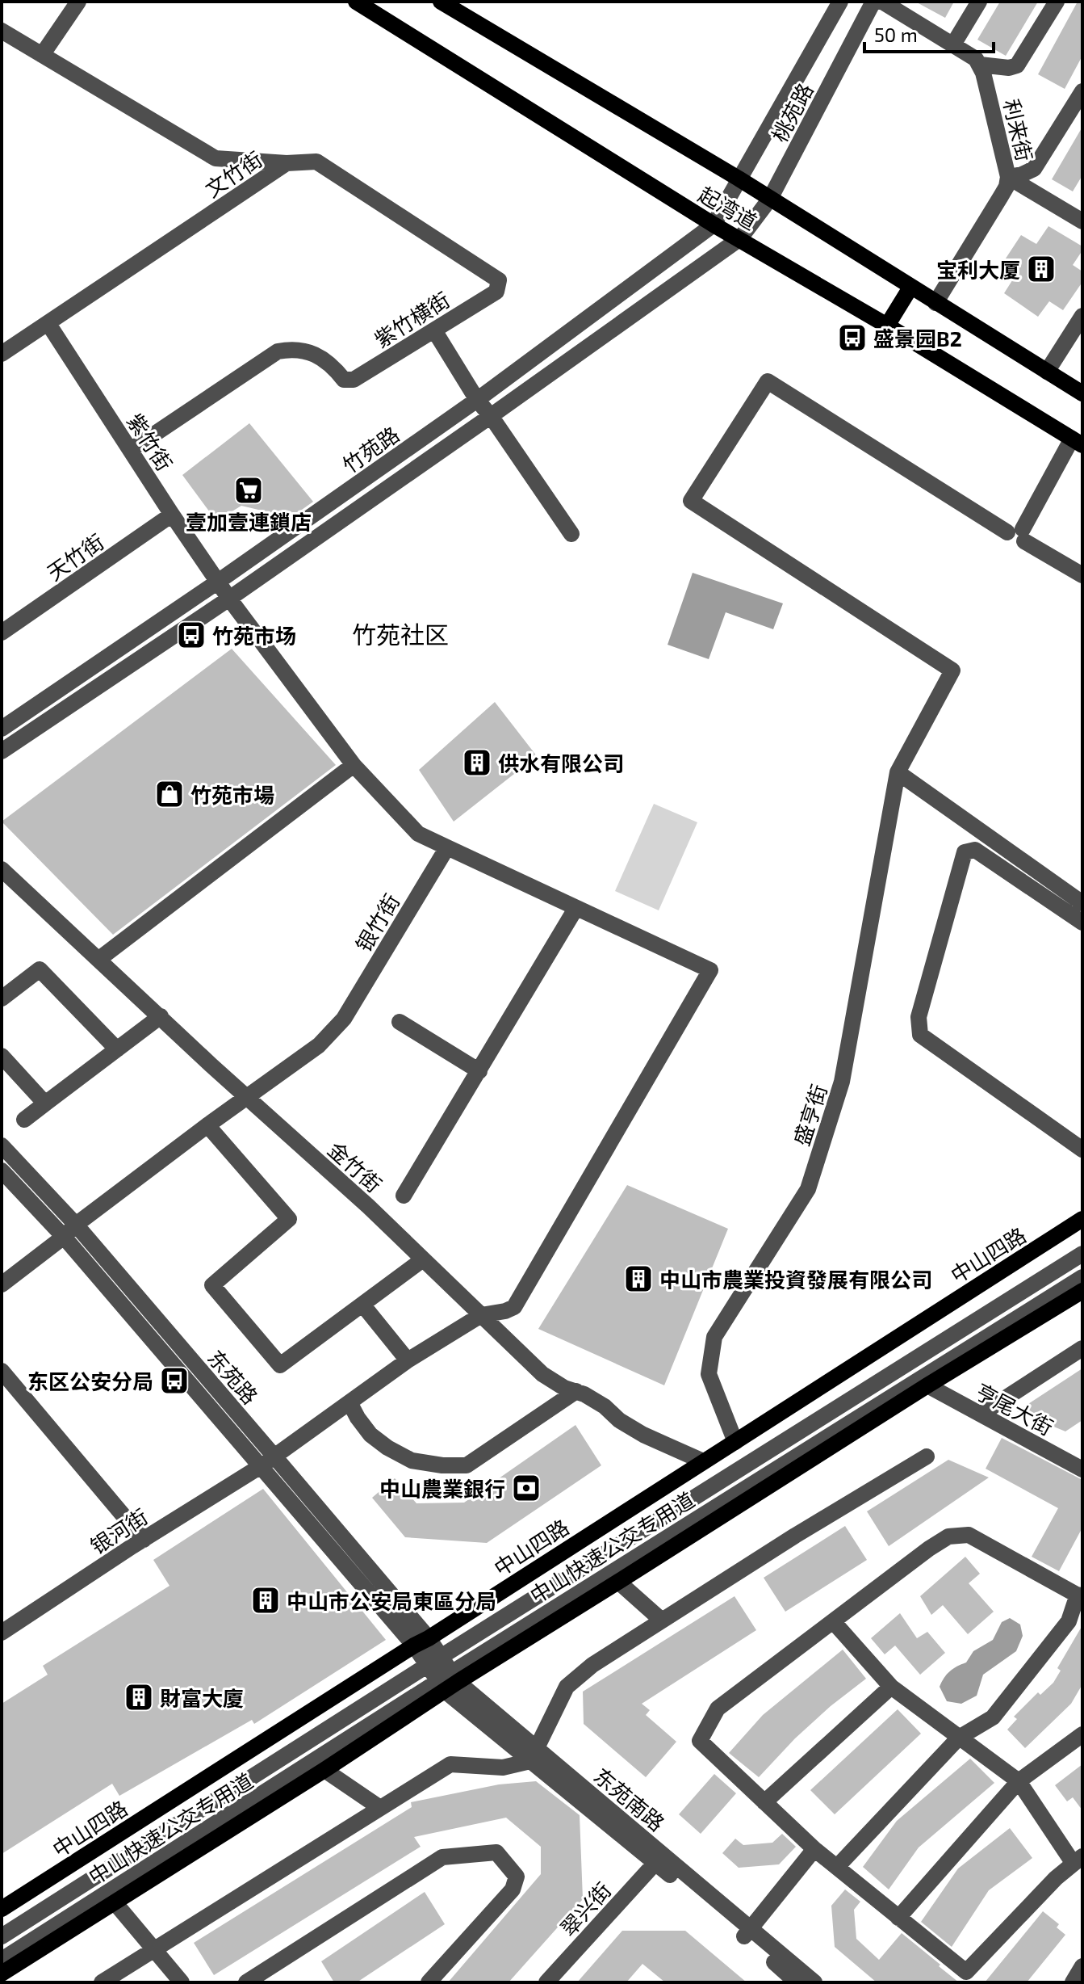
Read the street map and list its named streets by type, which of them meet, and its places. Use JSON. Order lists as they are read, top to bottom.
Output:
{
  "streets": {
    "main road": ["起湾道", "中山四路"],
    "street": [
      "桃苑路",
      "利来街",
      "文竹街",
      "紫竹横街",
      "紫竹街",
      "竹苑路",
      "天竹街",
      "银竹街",
      "盛亨街",
      "金竹街",
      "东苑路",
      "亨尾大街",
      "银河街",
      "中山快速公交专用道",
      "东苑南路",
      "翠兴街"
    ]
  },
  "crossings": [
    ["桃苑路", "起湾道"],
    ["桃苑路", "竹苑路"],
    ["利来街", "起湾道"],
    ["文竹街", "紫竹横街"],
    ["文竹街", "紫竹街"],
    ["起湾道", "竹苑路"],
    ["紫竹横街", "紫竹街"],
    ["紫竹街", "竹苑路"],
    ["紫竹街", "天竹街"],
    ["银竹街", "金竹街"],
    ["银竹街", "东苑路"],
    ["盛亨街", "中山四路"],
    ["金竹街", "中山四路"],
    ["金竹街", "银河街"],
    ["中山四路", "东苑路"],
    ["中山四路", "东苑南路"],
    ["东苑路", "银河街"],
    ["东苑路", "东苑南路"],
    ["中山快速公交专用道", "东苑南路"],
    ["东苑南路", "翠兴街"]
  ],
  "districts": ["竹苑社区"],
  "places": {
    "building": [
      "宝利大厦",
      "供水有限公司",
      "中山市農業投資發展有限公司",
      "中山市公安局東區分局",
      "財富大廈"
    ],
    "bus stop": ["盛景园B2", "竹苑市场", "东区公安分局"],
    "supermarket": ["壹加壹連鎖店"],
    "shop": ["竹苑市場"],
    "bank": ["中山農業銀行"]
  },
  "scale_bar": "50 m"
}
